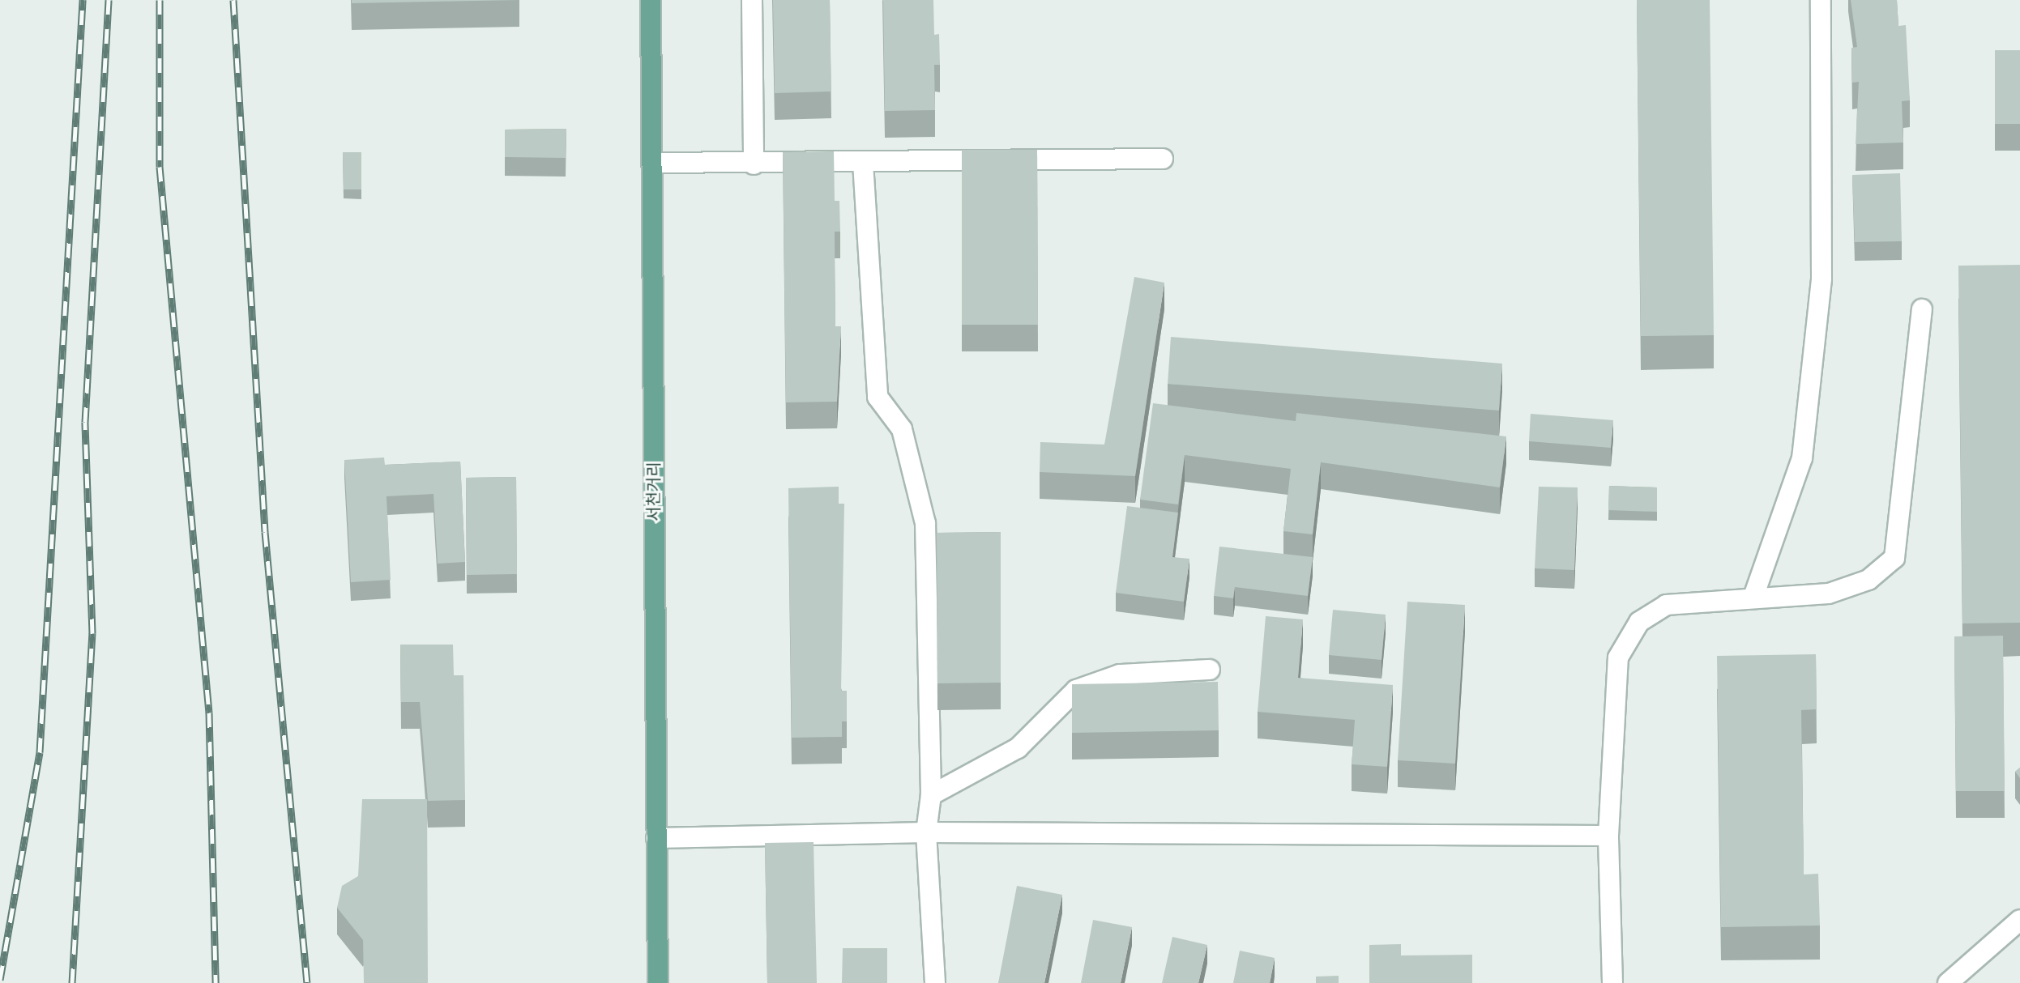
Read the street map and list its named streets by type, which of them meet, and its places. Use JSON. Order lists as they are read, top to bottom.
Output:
{
  "streets": {
    "main road": ["서천거리"]
  }
}
